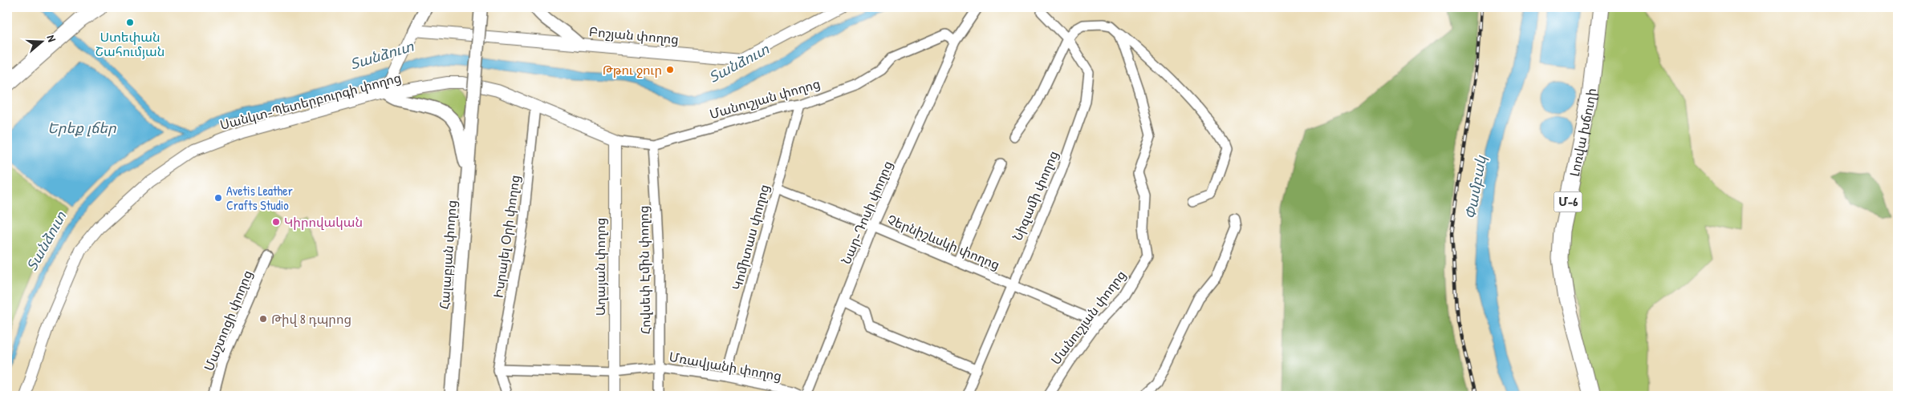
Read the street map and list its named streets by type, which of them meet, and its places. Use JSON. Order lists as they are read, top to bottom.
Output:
{
  "streets": {
    "highway": ["Լոռվա խճուղի", "Մ-6"],
    "main road": ["Հալաբյան փողոց"],
    "street": [
      "Բոշյան փողոց",
      "Մանուշյան փողոց",
      "Սանկտ-Պետերբուրգի փողոց",
      "Նիզամի փողոց",
      "Նար-Դոսի փողոց",
      "Իսրայել Օրի փողոց",
      "Կոմիտաս փողոց",
      "Չերնիշևսկի փողոց",
      "Աղայան փողոց",
      "Հովսեփ Էմին փողոց",
      "Մաշտոցի փողոց",
      "Մռավյանի փողոց"
    ]
  },
  "crossings": [
    ["Մանուշյան փողոց", "Սանկտ-Պետերբուրգի փողոց"],
    ["Մանուշյան փողոց", "Նար-Դոսի փողոց"],
    ["Մանուշյան փողոց", "Կոմիտաս փողոց"],
    ["Մանուշյան փողոց", "Չերնիշևսկի փողոց"],
    ["Մանուշյան փողոց", "Աղայան փողոց"],
    ["Մանուշյան փողոց", "Հովսեփ Էմին փողոց"],
    ["Սանկտ-Պետերբուրգի փողոց", "Իսրայել Օրի փողոց"],
    ["Սանկտ-Պետերբուրգի փողոց", "Աղայան փողոց"],
    ["Նիզամի փողոց", "Չերնիշևսկի փողոց"],
    ["Նար-Դոսի փողոց", "Չերնիշևսկի փողոց"],
    ["Իսրայել Օրի փողոց", "Մռավյանի փողոց"],
    ["Կոմիտաս փողոց", "Չերնիշևսկի փողոց"],
    ["Կոմիտաս փողոց", "Մռավյանի փողոց"],
    ["Աղայան փողոց", "Մռավյանի փողոց"],
    ["Հովսեփ Էմին փողոց", "Մռավյանի փողոց"]
  ],
  "water": ["Տանձուտ", "Երեք լճեր", "Փամբակ"],
  "places": [
    "Ստեփան Շահումյան",
    "Թթու ջուր",
    "Avetis Leather Crafts Studio",
    "Կիրովական",
    "Թիվ 8 դպրոց"
  ],
  "north": "right"
}
